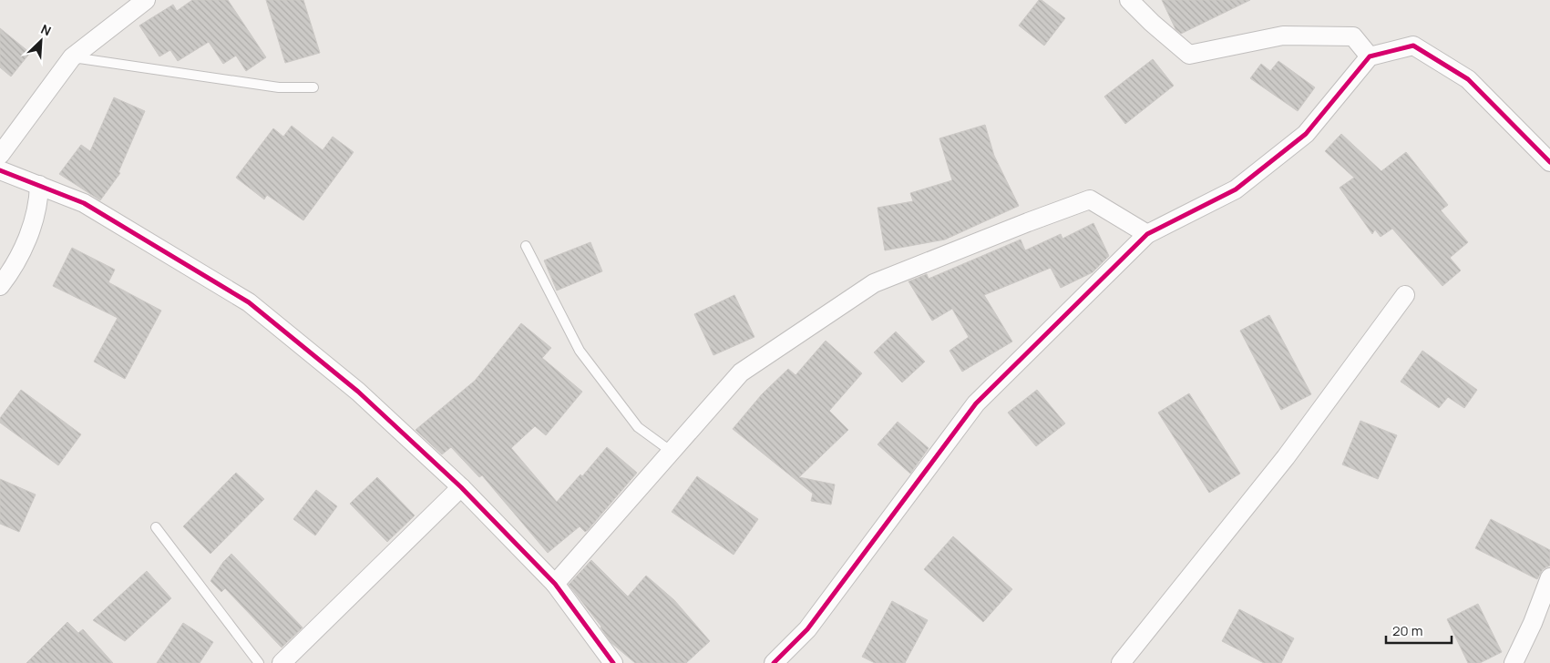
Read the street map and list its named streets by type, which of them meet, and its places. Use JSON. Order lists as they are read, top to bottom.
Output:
{
  "scale_bar": "20 m",
  "north": "top right"
}
